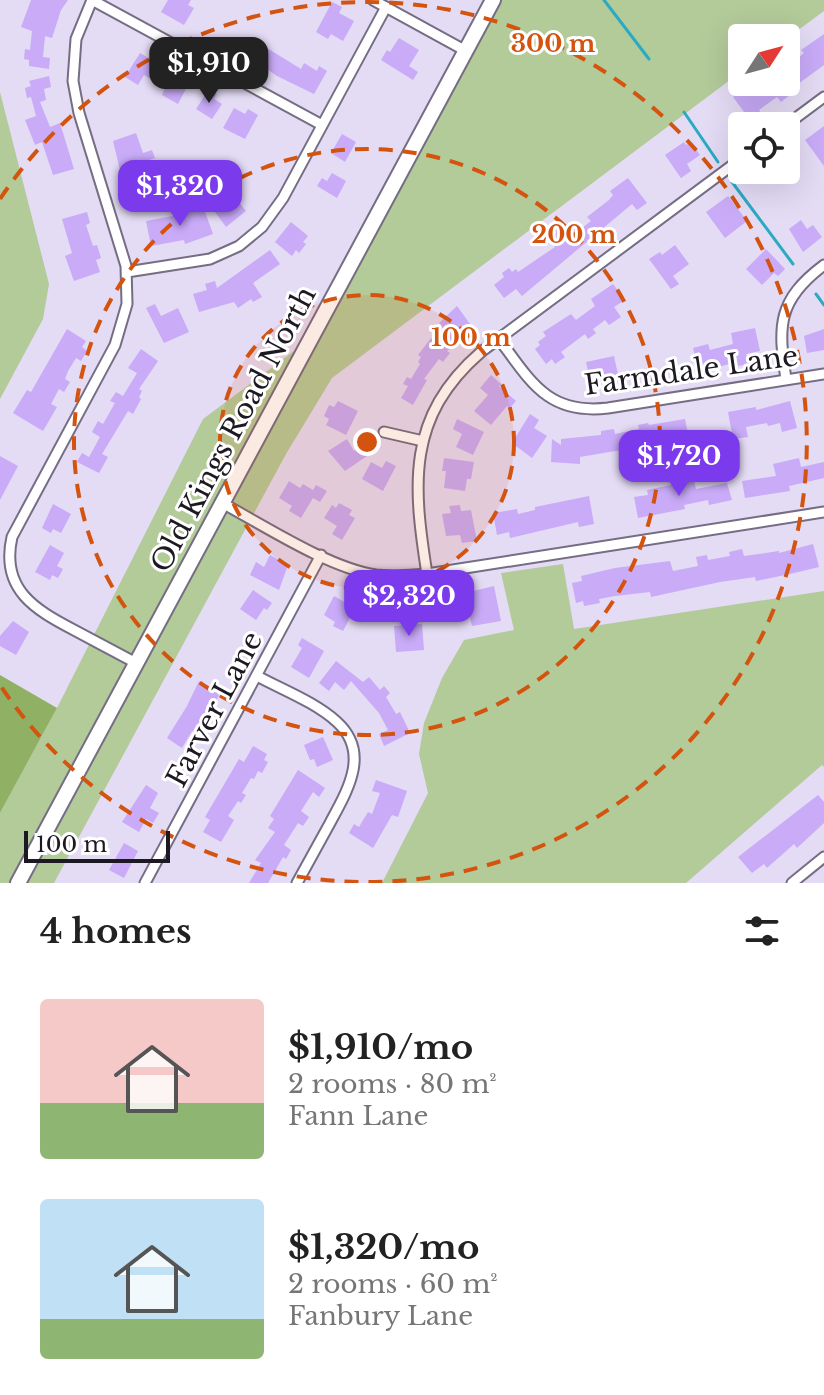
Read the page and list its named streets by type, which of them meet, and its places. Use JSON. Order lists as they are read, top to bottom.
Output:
{
  "streets": {
    "street": ["Farmdale Lane", "Old Kings Road North", "Farver Lane"]
  },
  "scale_bar": "100 m",
  "north": "top right",
  "page": {
    "price": [
      "$1,910",
      "$1,320",
      "$1,720",
      "$2,320"
    ],
    "scale": "100 m",
    "heading": "4 homes",
    "list": [
      {
        "name": "$1,910/mo",
        "note": "2 rooms · 80 m² · Fann Lane"
      },
      {
        "name": "$1,320/mo",
        "note": "2 rooms · 60 m² · Fanbury Lane"
      }
    ]
  },
  "rings": ["300 m", "200 m", "100 m"]
}
